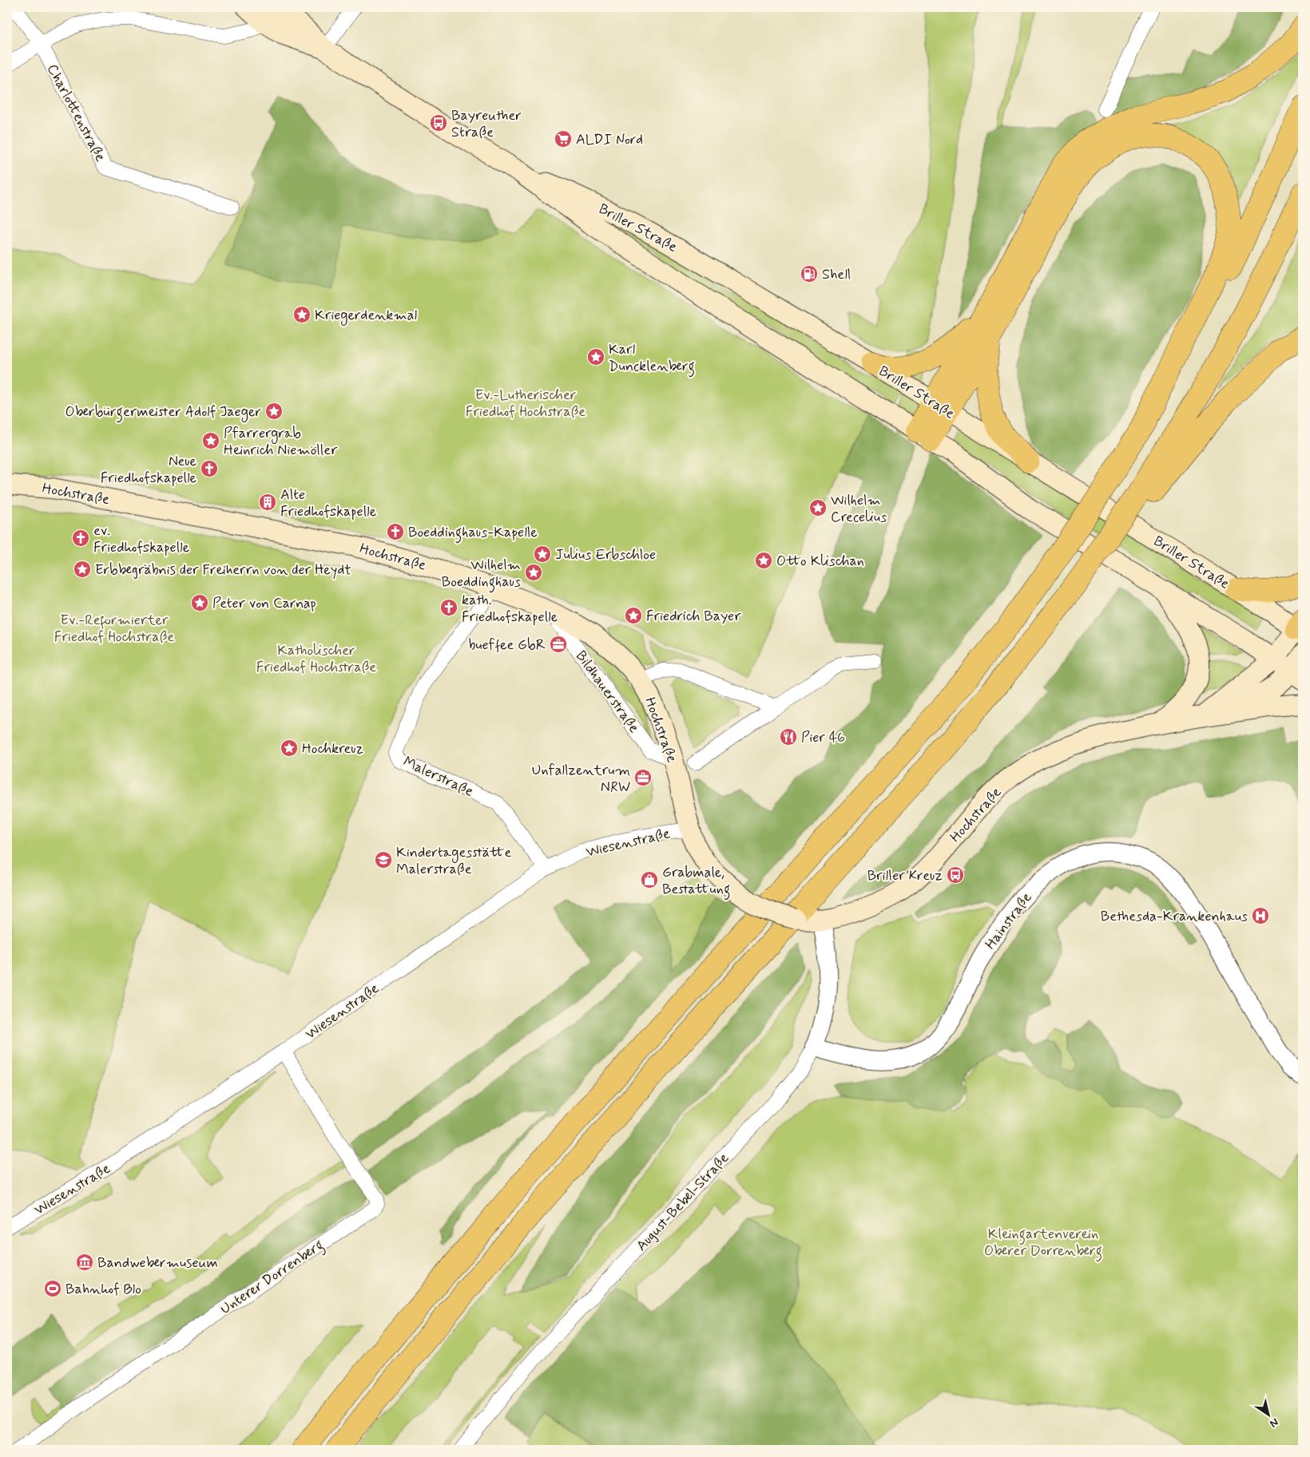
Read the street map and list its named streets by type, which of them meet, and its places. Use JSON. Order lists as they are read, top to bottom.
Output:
{
  "streets": {
    "main road": ["Briller Straße", "Hochstraße"],
    "street": [
      "Charlottenstraße",
      "Bildhauerstraße",
      "Malerstraße",
      "Wiesenstraße",
      "Hainstraße",
      "August-Bebel-Straße",
      "Unterer Dorrenberg"
    ]
  },
  "crossings": [
    ["Briller Straße", "Hochstraße"],
    ["Hochstraße", "Bildhauerstraße"],
    ["Hochstraße", "Malerstraße"],
    ["Hochstraße", "Wiesenstraße"],
    ["Hochstraße", "August-Bebel-Straße"],
    ["Malerstraße", "Wiesenstraße"],
    ["Wiesenstraße", "Unterer Dorrenberg"],
    ["Hainstraße", "August-Bebel-Straße"]
  ],
  "parks": [
    "Ev.-Lutherischer Friedhof Hochstraße",
    "Ev.-Reformierter Friedhof Hochstraße",
    "Katholischer Friedhof Hochstraße",
    "Kleingartenverein Oberer Dorrenberg"
  ],
  "places": {
    "bus stop": ["Bayreuther Straße", "Briller Kreuz"],
    "supermarket": ["ALDI Nord"],
    "fuel station": ["Shell"],
    "place": [
      "Kriegerdenkmal",
      "Karl Duncklenberg",
      "Oberbürgermeister Adolf Jaeger",
      "Pfarrergrab Heinrich Niemöller",
      "Wilhelm Crecelius",
      "Julius Erbschloe",
      "Otto Klischan",
      "Erbbegräbnis der Freiherrn von der Heydt",
      "Wilhelm Boeddinghaus",
      "Peter von Carnap",
      "Friedrich Bayer",
      "Hochkreuz"
    ],
    "church": [
      "Neue Friedhofskapelle",
      "Boeddinghaus-Kapelle",
      "ev. Friedhofskapelle",
      "kath. Friedhofskapelle"
    ],
    "building": ["Alte Friedhofskapelle"],
    "office": ["bueffee GbR", "Unfallzentrum NRW"],
    "restaurant": ["Pier 46"],
    "school or university": ["Kindertagesstätte Malerstraße"],
    "shop": ["Grabmale, Bestattung"],
    "hospital": ["Bethesda-Krankenhaus"],
    "museum": ["Bandwebermuseum"],
    "sports": ["Bahnhof Blo"]
  },
  "north": "bottom right"
}
